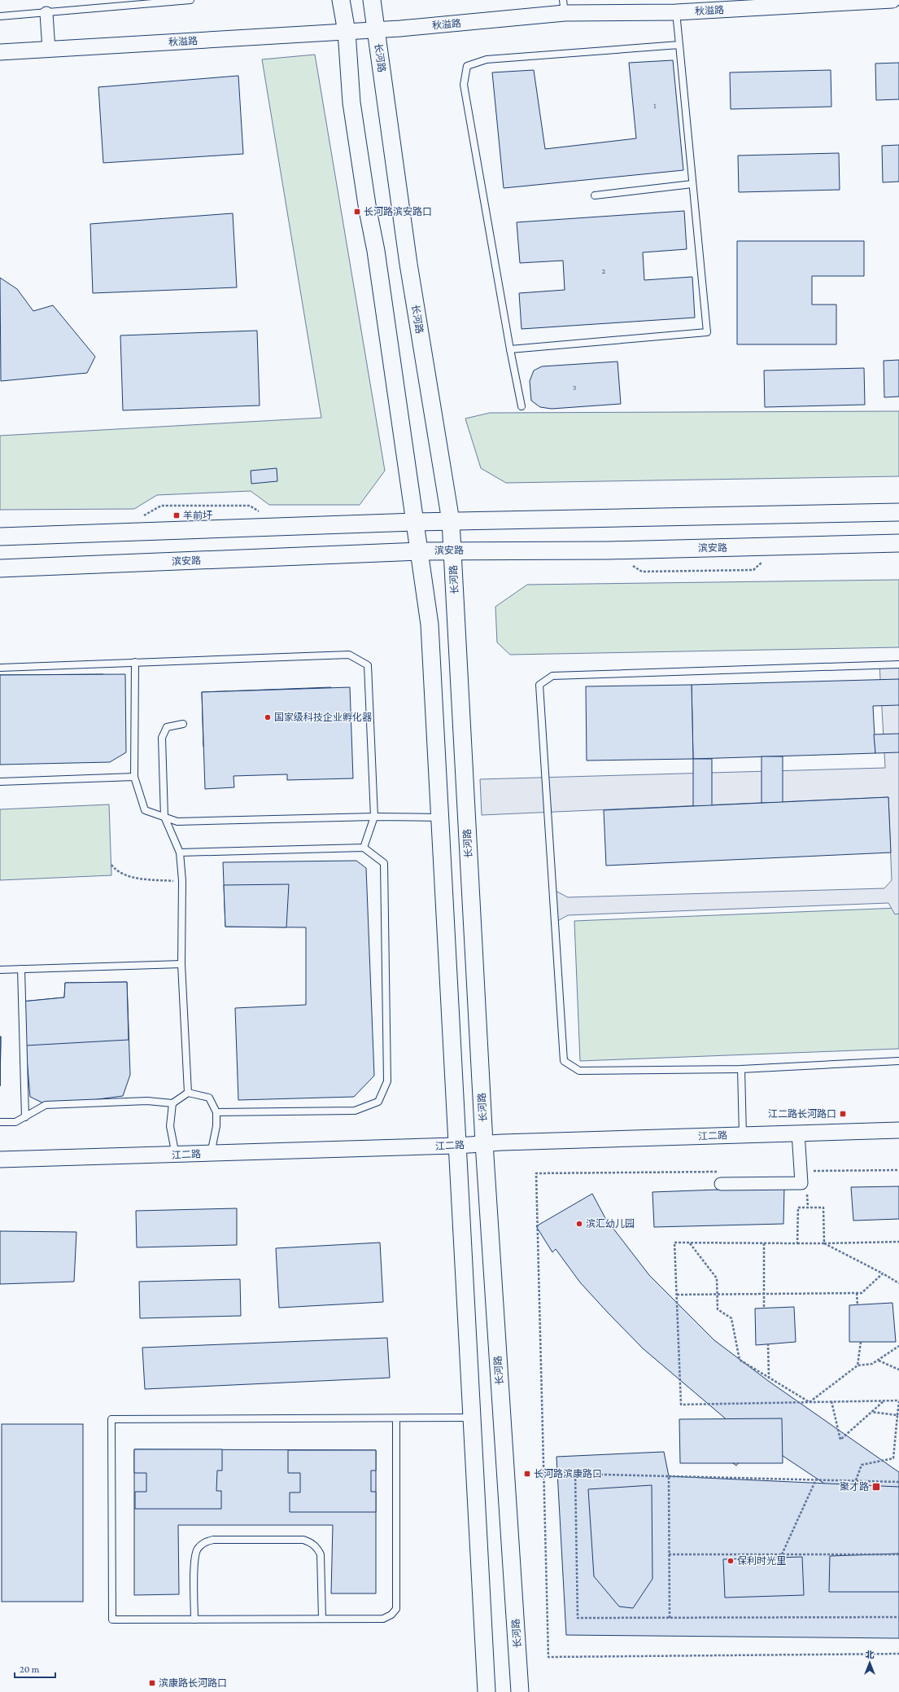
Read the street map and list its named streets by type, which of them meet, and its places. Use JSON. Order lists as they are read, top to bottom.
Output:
{
  "streets": {
    "main road": ["长河路", "滨安路"],
    "street": ["秋溢路", "江二路"]
  },
  "crossings": [
    ["秋溢路", "长河路"],
    ["长河路", "滨安路"],
    ["长河路", "江二路"]
  ],
  "places": {
    "transit": [
      "长河路滨安路口",
      "羊前圩",
      "江二路长河路口",
      "长河路滨康路口",
      "聚才路",
      "滨康路长河路口"
    ],
    "other": ["国家级科技企业孵化器", "滨汇幼儿园", "保利时光里"]
  },
  "house_numbers": ["1", "2", "3"],
  "scale_bar": "20 m",
  "north": "top"
}
